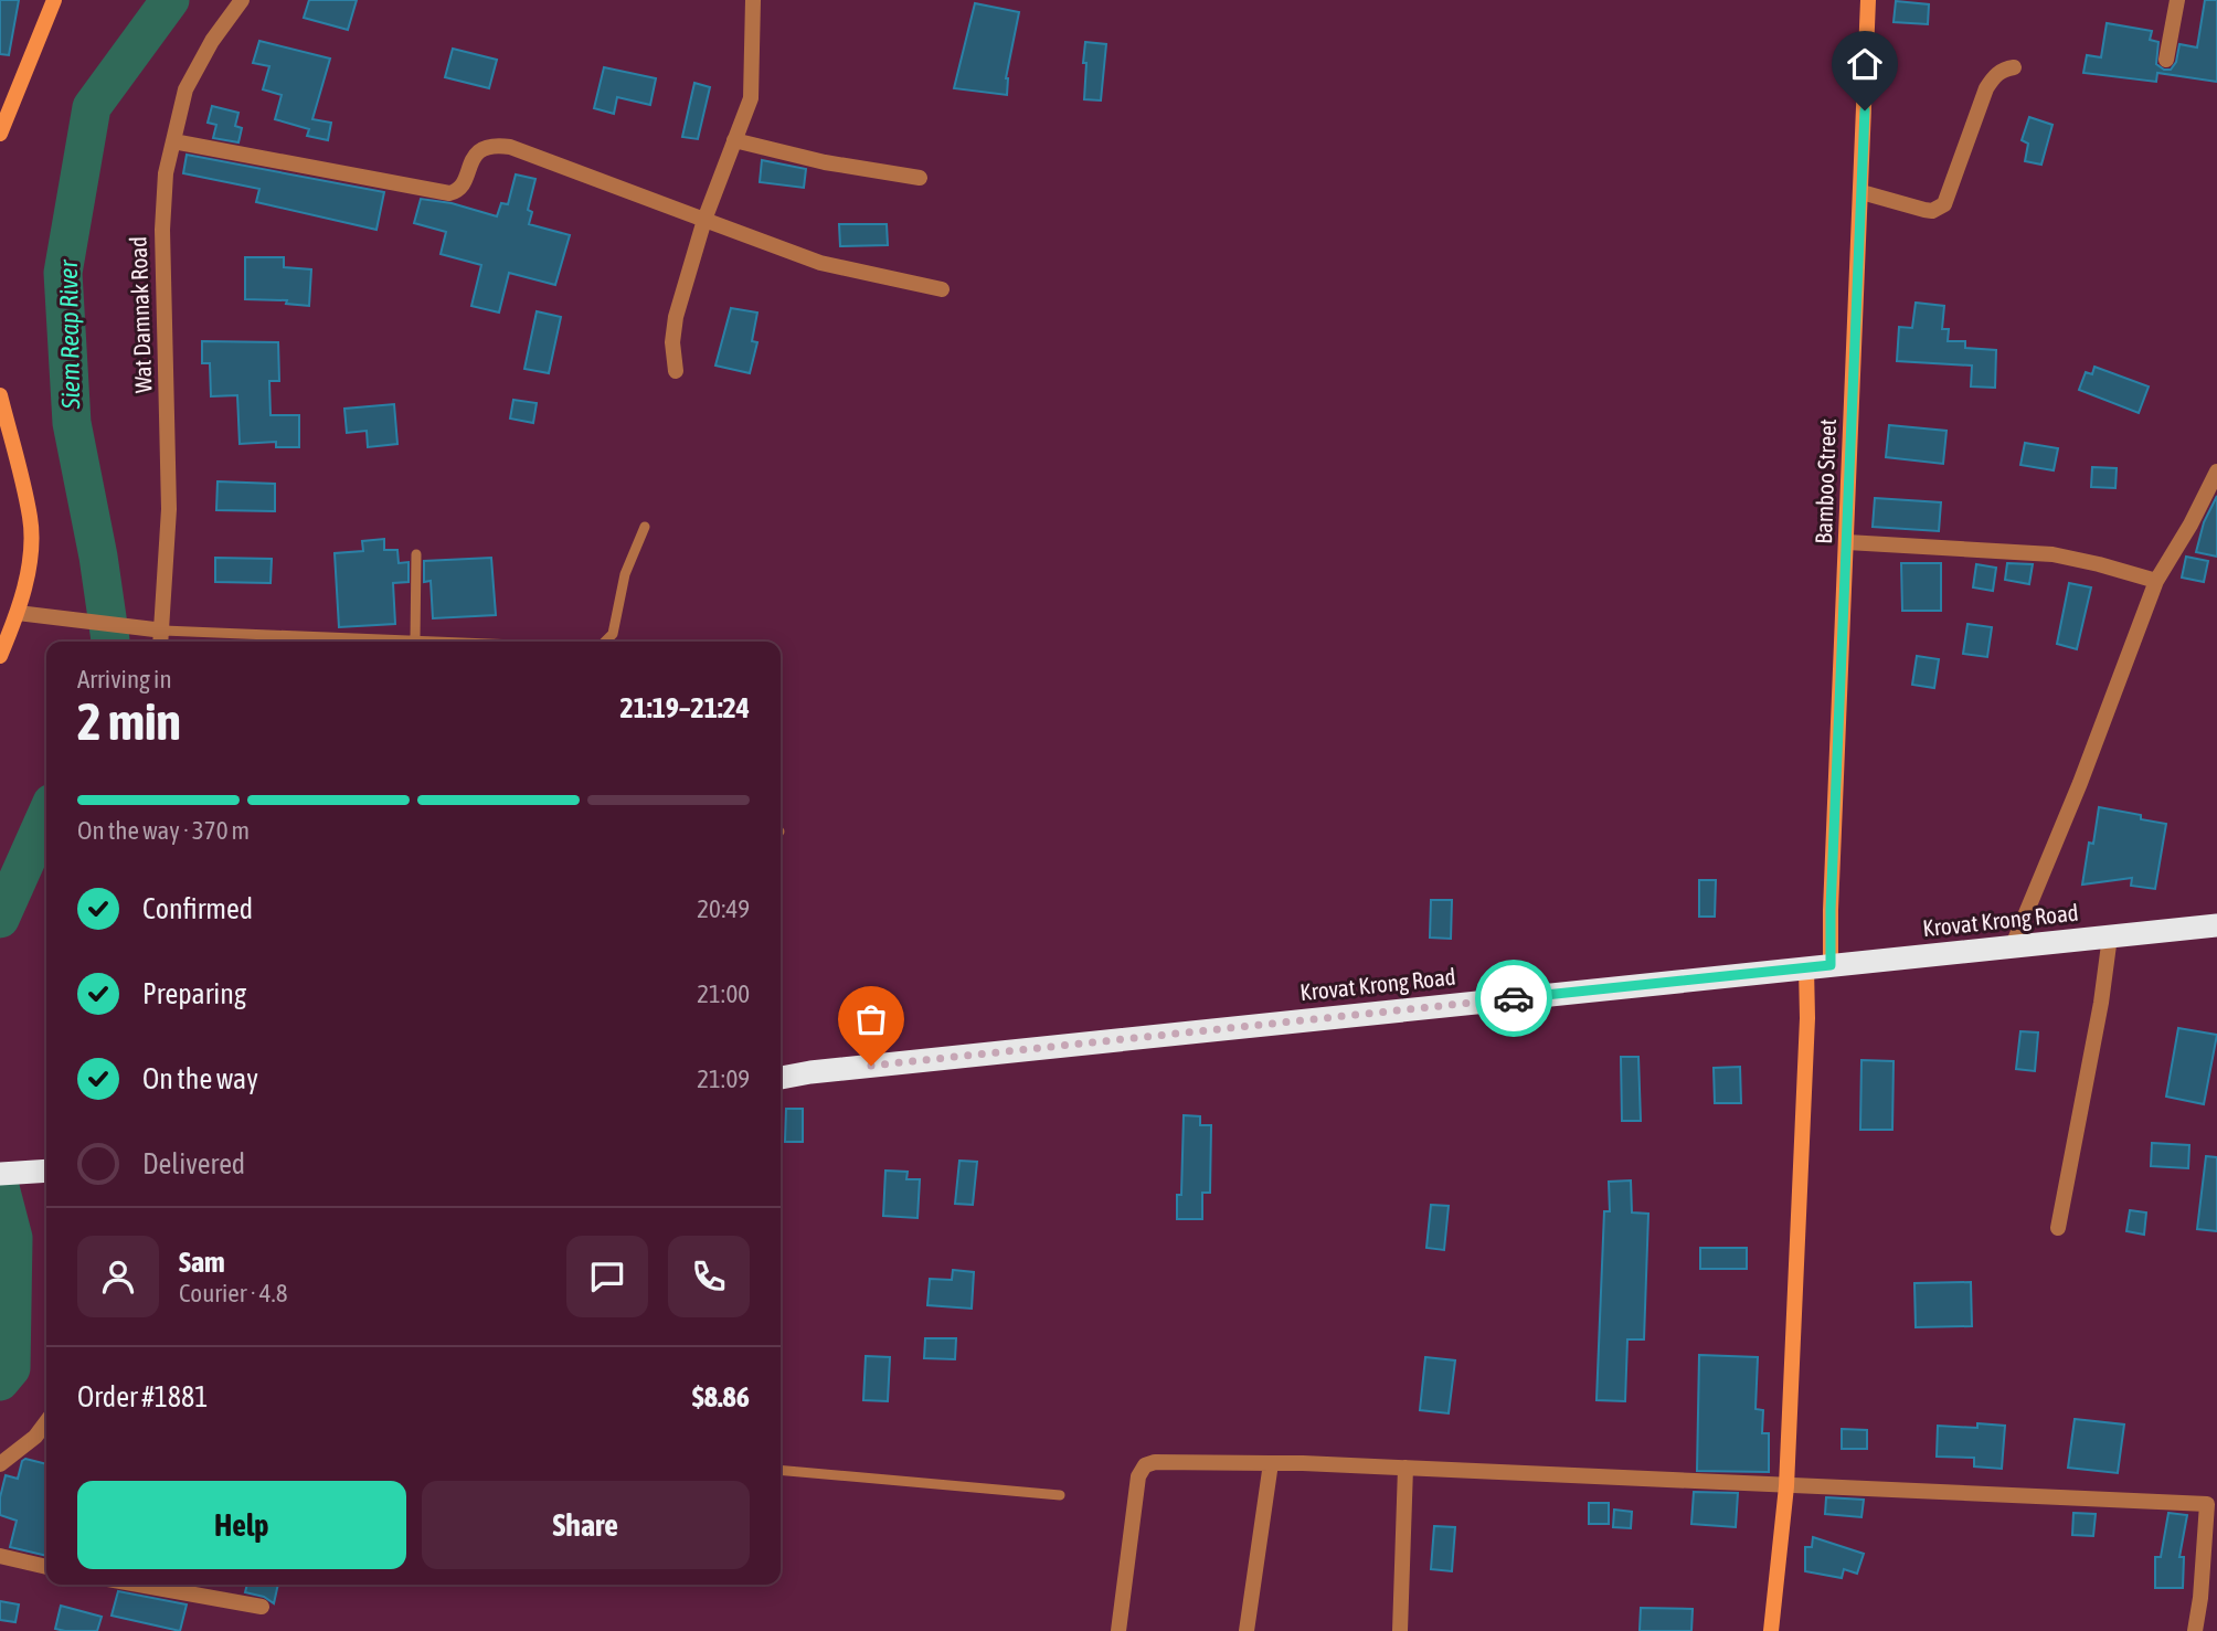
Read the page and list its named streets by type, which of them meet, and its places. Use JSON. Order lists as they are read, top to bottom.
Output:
{
  "streets": {
    "highway": ["Krovat Krong Road"],
    "street": ["Wat Damnak Road", "Bamboo Street"]
  },
  "crossings": [
    ["Bamboo Street", "Krovat Krong Road"]
  ],
  "water": ["Siem Reap River"],
  "page": {
    "heading": ["2 min", "Arriving in", "21:19–21:24"],
    "panel": [
      "Sam",
      "Courier · 4.8",
      "Order #1881",
      "$8.86"
    ],
    "bar": "On the way · 370 m",
    "list": [
      ["Confirmed", "20:49"],
      ["Preparing", "21:00"],
      ["On the way", "21:09"],
      "Delivered"
    ],
    "buttons": ["Help", "Share"]
  }
}
